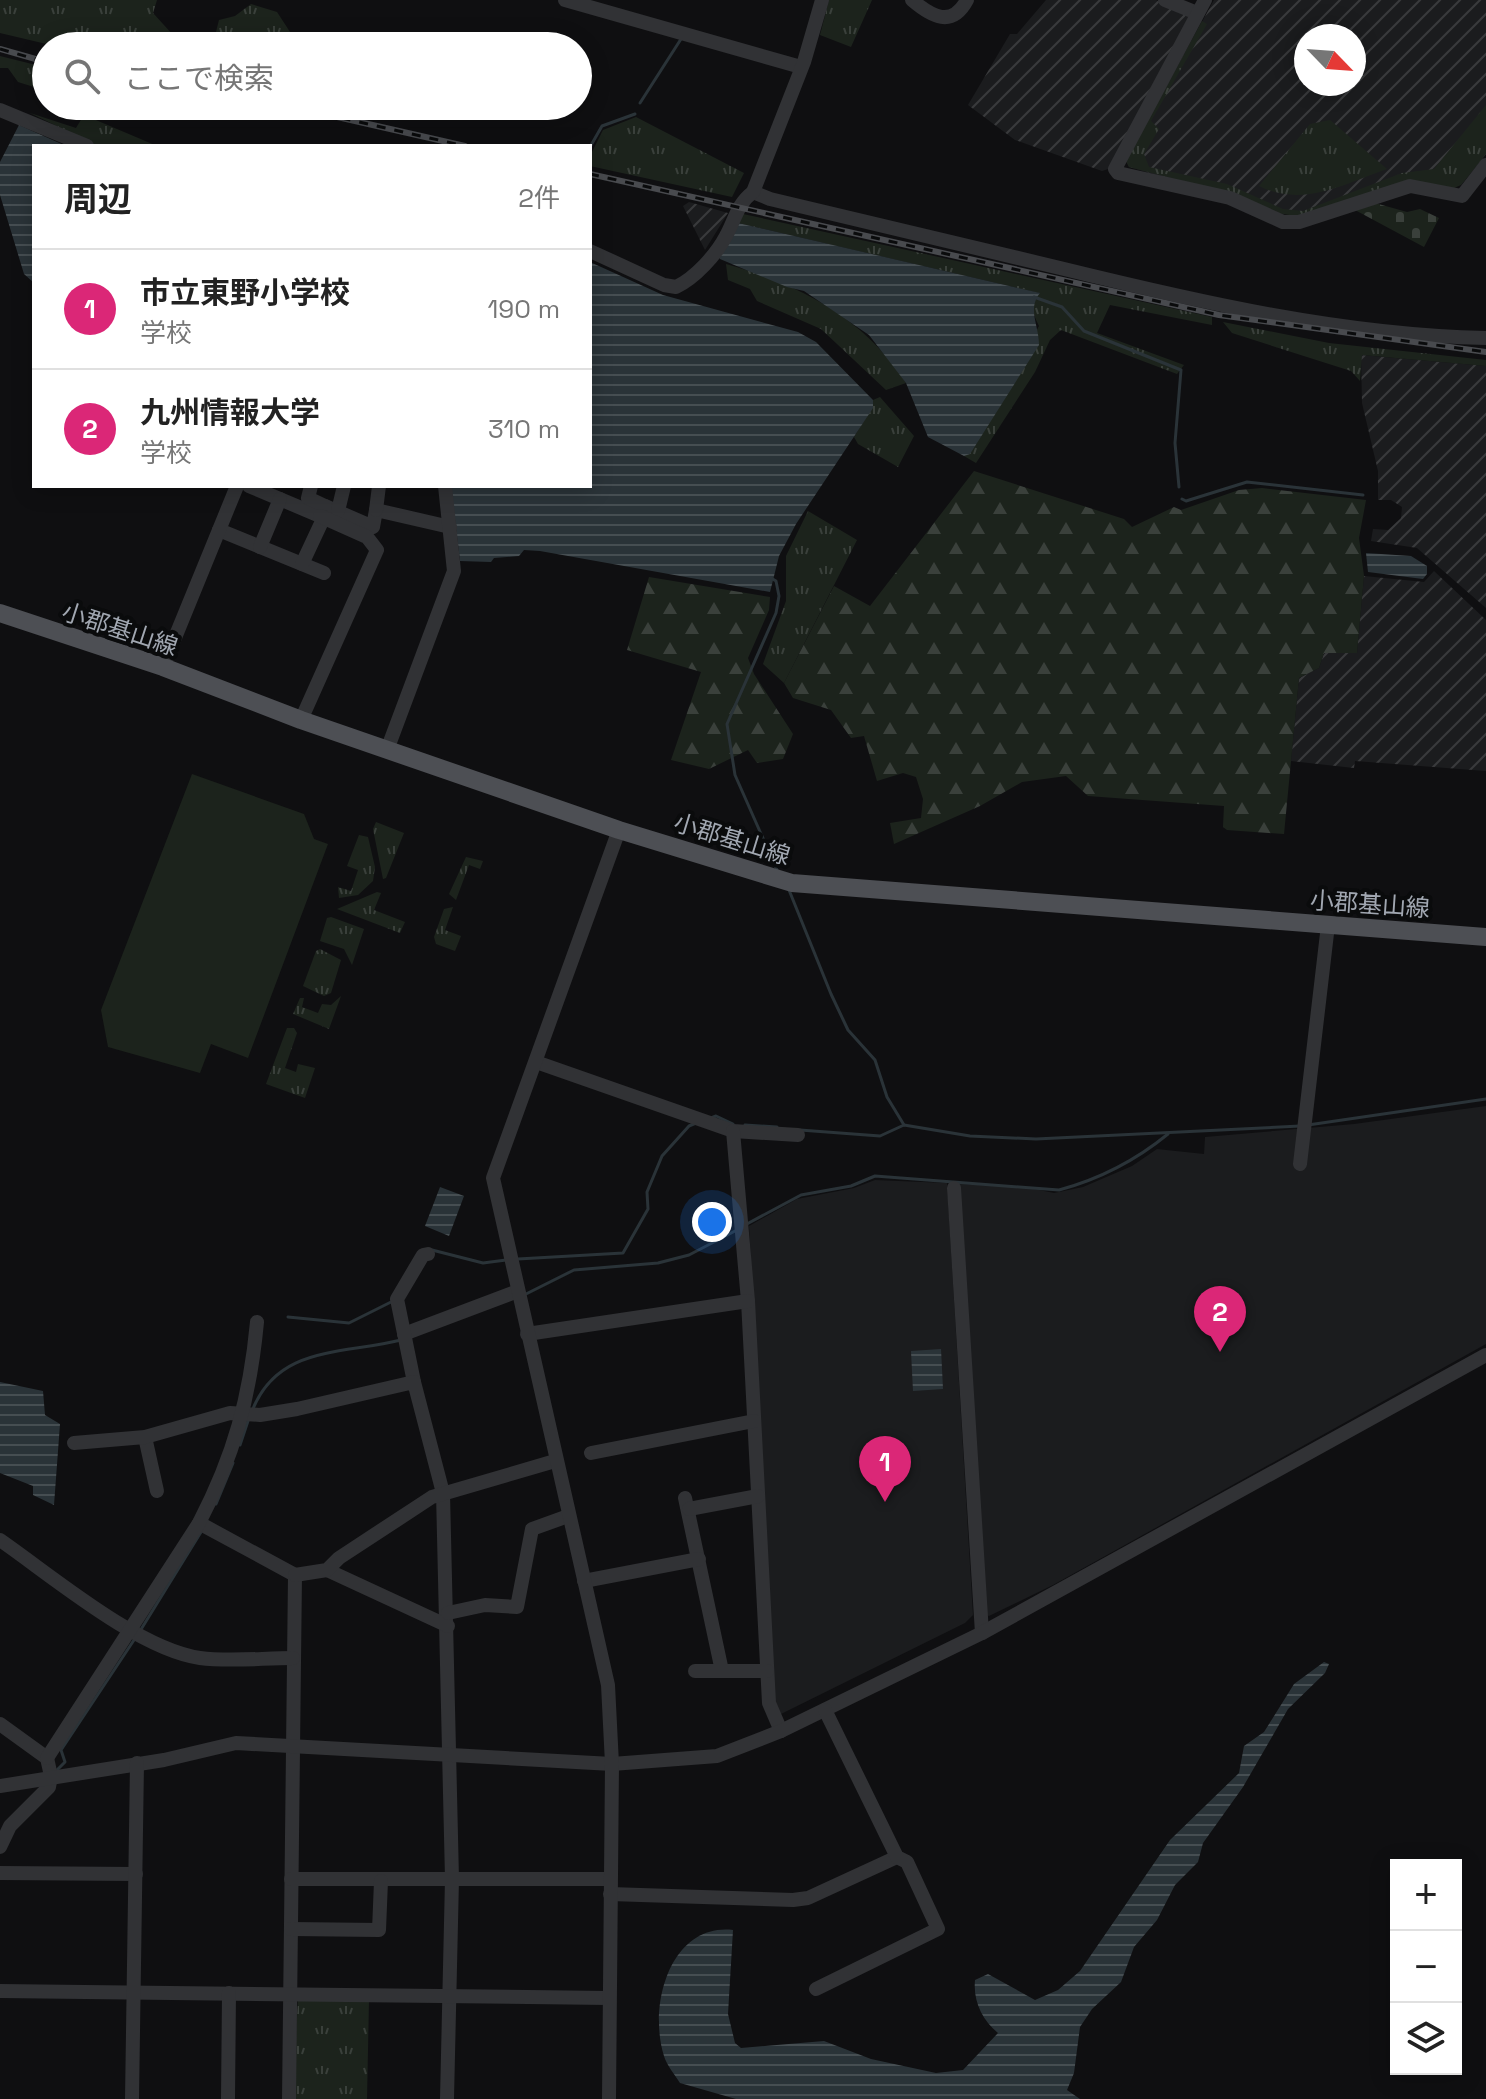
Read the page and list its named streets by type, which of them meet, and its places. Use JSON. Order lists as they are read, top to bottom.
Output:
{
  "streets": {
    "main road": ["小郡基山線"]
  },
  "north": "bottom right",
  "page": {
    "search": "ここで検索",
    "heading": ["周辺", "2件"],
    "list": [
      {
        "mark": "1",
        "name": "市立東野小学校",
        "note": "学校",
        "value": "190 m"
      },
      {
        "mark": "2",
        "name": "九州情報大学",
        "note": "学校",
        "value": "310 m"
      }
    ],
    "pins": ["2", "1"],
    "map_buttons": ["+", "−"]
  }
}
